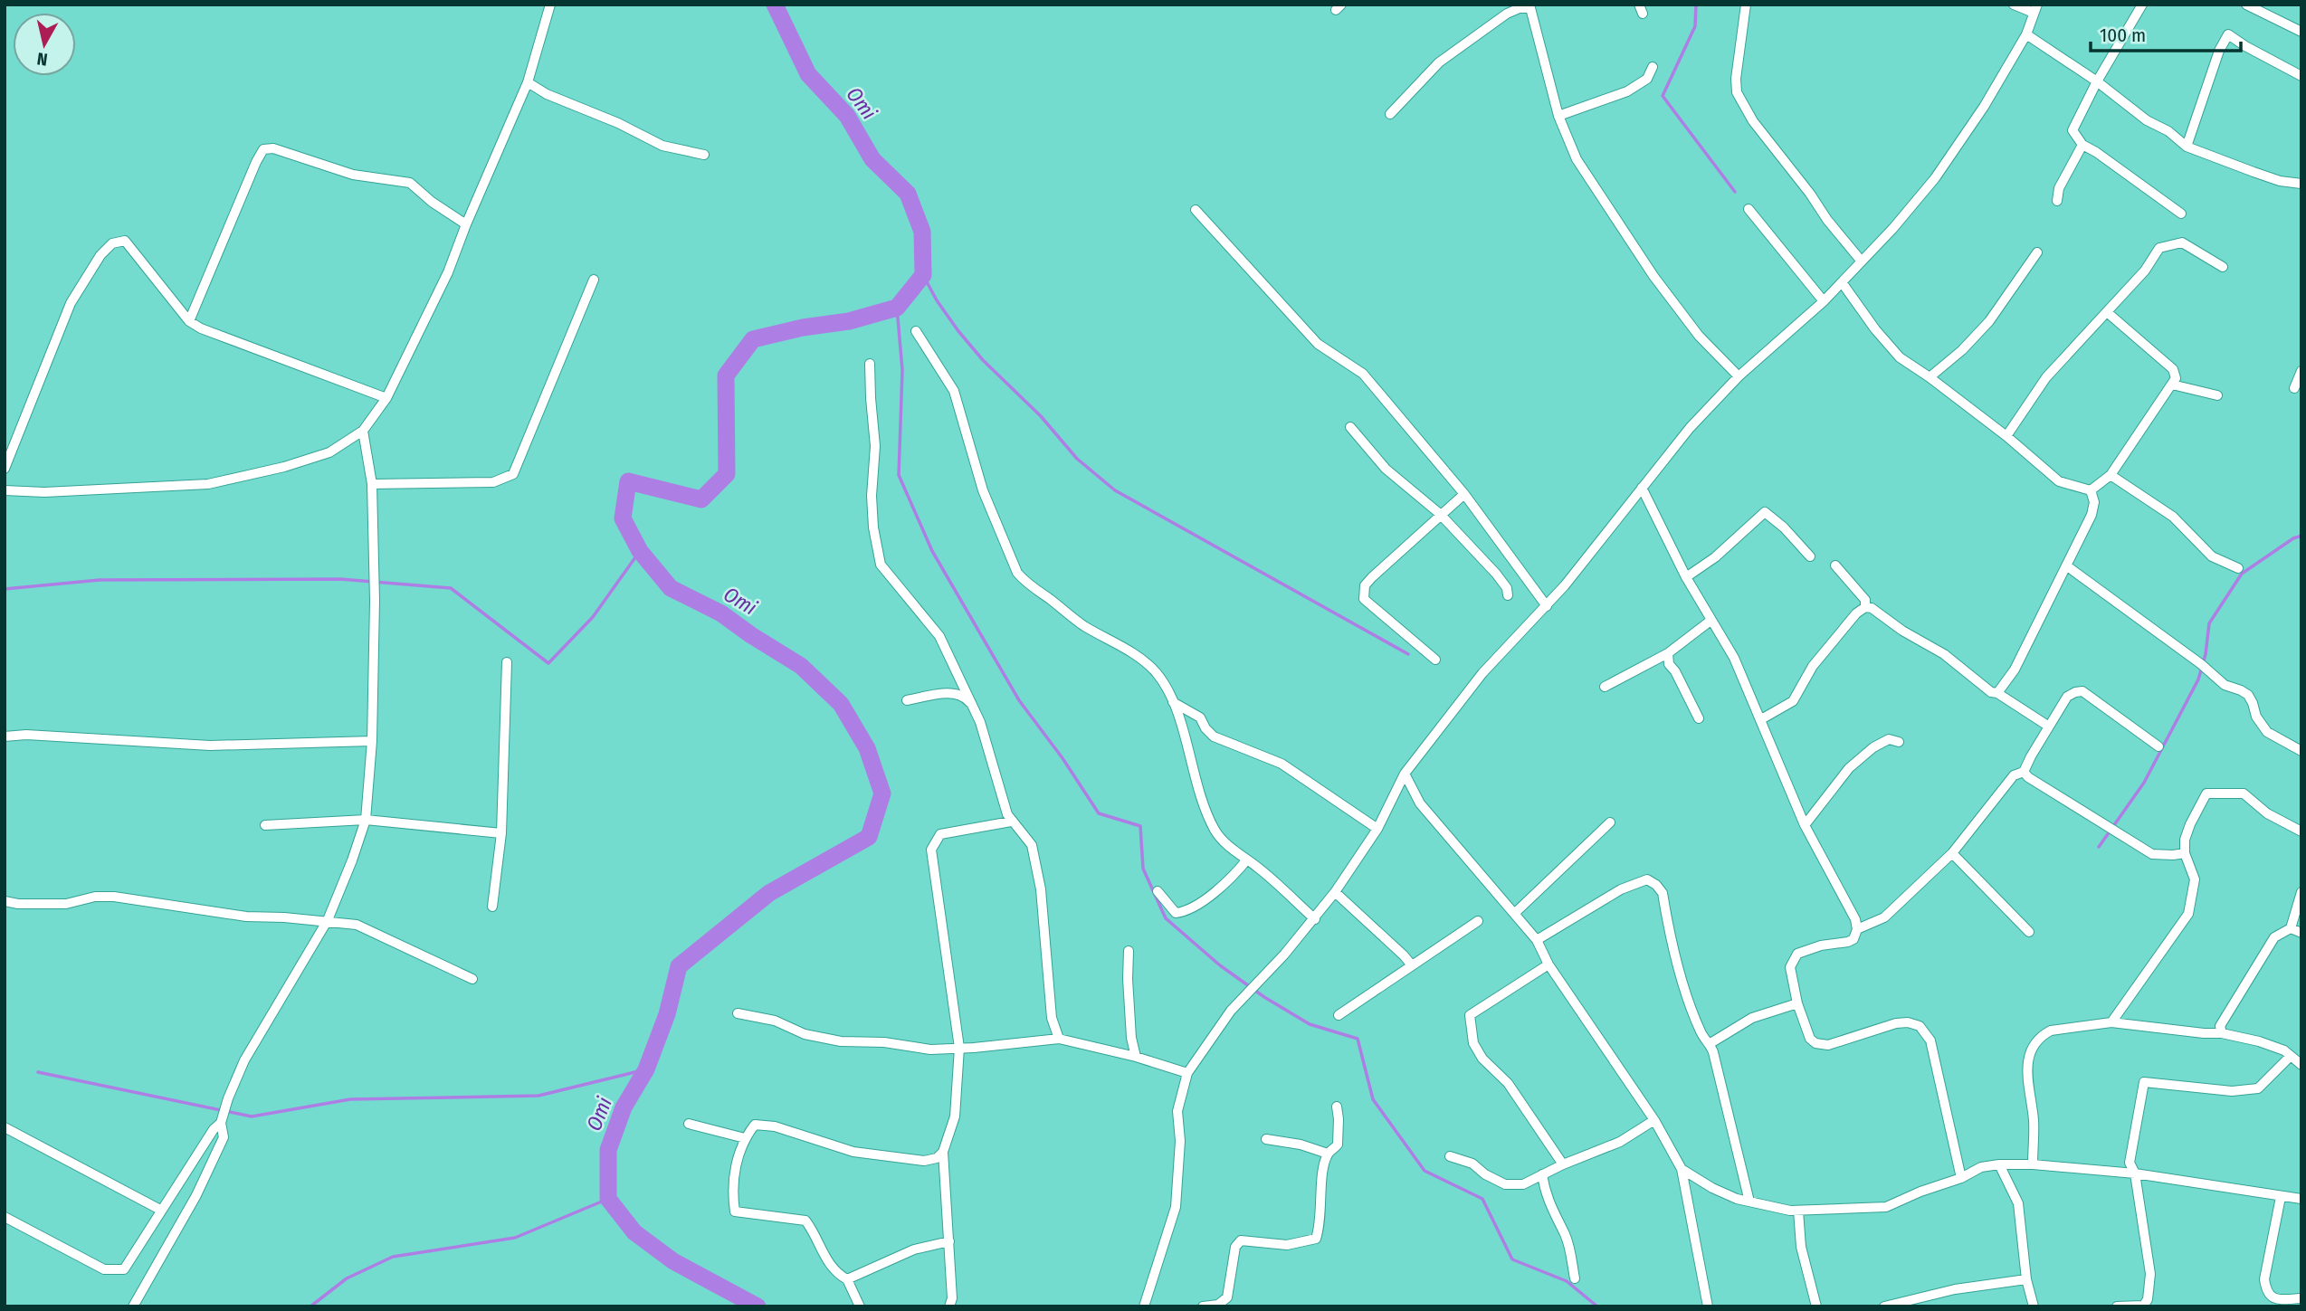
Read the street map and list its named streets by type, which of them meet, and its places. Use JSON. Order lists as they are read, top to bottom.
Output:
{
  "water": ["Omi"],
  "scale_bar": "100 m",
  "north": "bottom"
}
